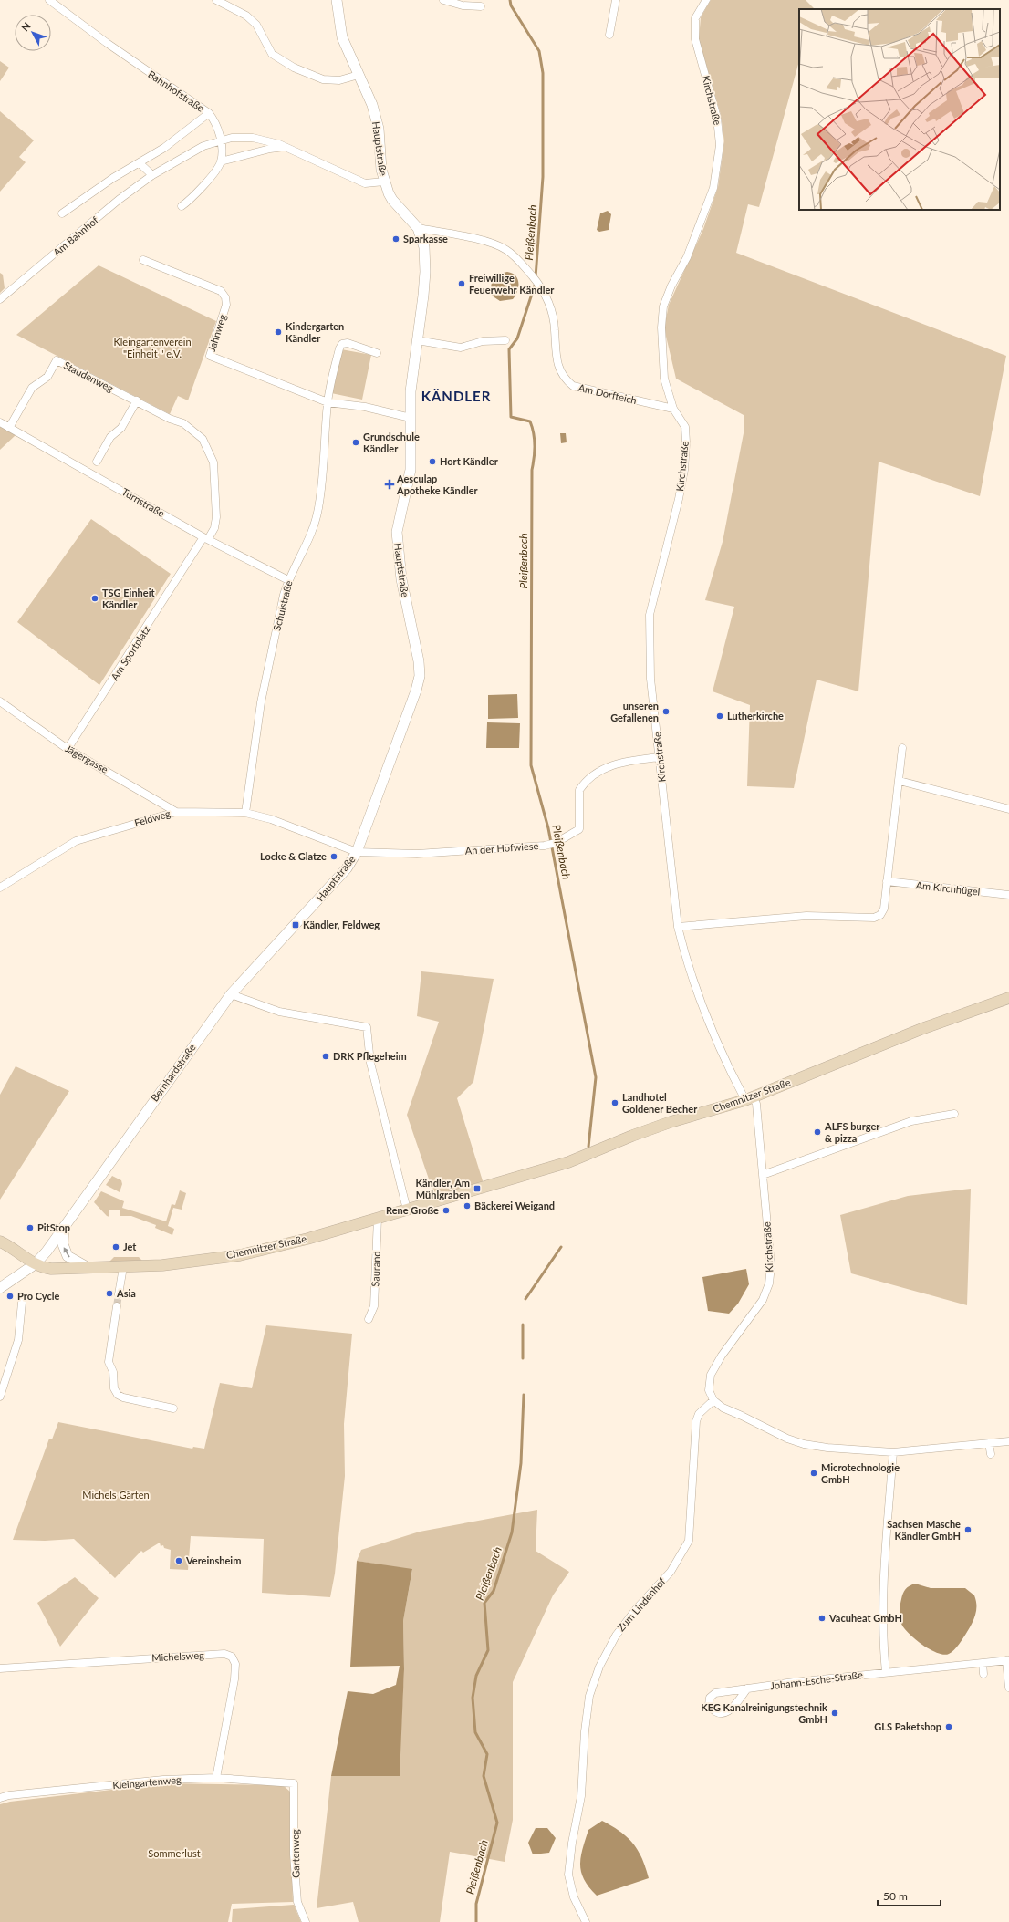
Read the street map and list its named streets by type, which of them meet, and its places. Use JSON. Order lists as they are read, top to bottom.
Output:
{
  "streets": {
    "main road": ["Chemnitzer Straße"],
    "street": [
      "Bahnhofstraße",
      "Kirchstraße",
      "Hauptstraße",
      "Am Bahnhof",
      "Jahnweg",
      "Staudenweg",
      "Am Dorfteich",
      "Turnstraße",
      "Schulstraße",
      "Am Sportplatz",
      "Jägergasse",
      "Feldweg",
      "An der Hofwiese",
      "Am Kirchhügel",
      "Bernhardstraße",
      "Saurand",
      "Zum Lindenhof",
      "Michelsweg",
      "Johann-Esche-Straße",
      "Kleingartenweg",
      "Gartenweg"
    ]
  },
  "crossings": [
    ["Bahnhofstraße", "Am Bahnhof"],
    ["Kirchstraße", "Am Dorfteich"],
    ["Kirchstraße", "An der Hofwiese"],
    ["Kirchstraße", "Chemnitzer Straße"],
    ["Kirchstraße", "Zum Lindenhof"],
    ["Hauptstraße", "Am Dorfteich"],
    ["Hauptstraße", "Feldweg"],
    ["Hauptstraße", "An der Hofwiese"],
    ["Hauptstraße", "Bernhardstraße"],
    ["Jahnweg", "Schulstraße"],
    ["Staudenweg", "Turnstraße"],
    ["Staudenweg", "Am Sportplatz"],
    ["Turnstraße", "Schulstraße"],
    ["Turnstraße", "Am Sportplatz"],
    ["Schulstraße", "Feldweg"],
    ["Am Sportplatz", "Jägergasse"],
    ["Jägergasse", "Feldweg"],
    ["Feldweg", "An der Hofwiese"],
    ["Bernhardstraße", "Chemnitzer Straße"],
    ["Chemnitzer Straße", "Saurand"],
    ["Michelsweg", "Kleingartenweg"],
    ["Kleingartenweg", "Gartenweg"]
  ],
  "districts": ["KÄNDLER"],
  "water": ["Pleißenbach"],
  "parks": ["Kleingartenverein \"Einheit \" e.V.", "Michels Gärten", "Sommerlust"],
  "places": {
    "other": [
      "Sparkasse",
      "Freiwillige Feuerwehr Kändler",
      "Kindergarten Kändler",
      "Grundschule Kändler",
      "Hort Kändler",
      "TSG Einheit Kändler",
      "unseren Gefallenen",
      "Lutherkirche",
      "Locke & Glatze",
      "DRK Pflegeheim",
      "Landhotel Goldener Becher",
      "ALFS burger & pizza",
      "Bäckerei Weigand",
      "Rene Große",
      "PitStop",
      "Jet",
      "Asia",
      "Pro Cycle",
      "Microtechnologie GmbH",
      "Sachsen Masche Kändler GmbH",
      "Vereinsheim",
      "Vacuheat GmbH",
      "KEG Kanalreinigungstechnik GmbH",
      "GLS Paketshop"
    ],
    "health": ["Aesculap Apotheke Kändler"],
    "transit": ["Kändler, Feldweg", "Kändler, Am Mühlgraben"]
  },
  "scale_bar": "50 m",
  "north": "top left"
}
